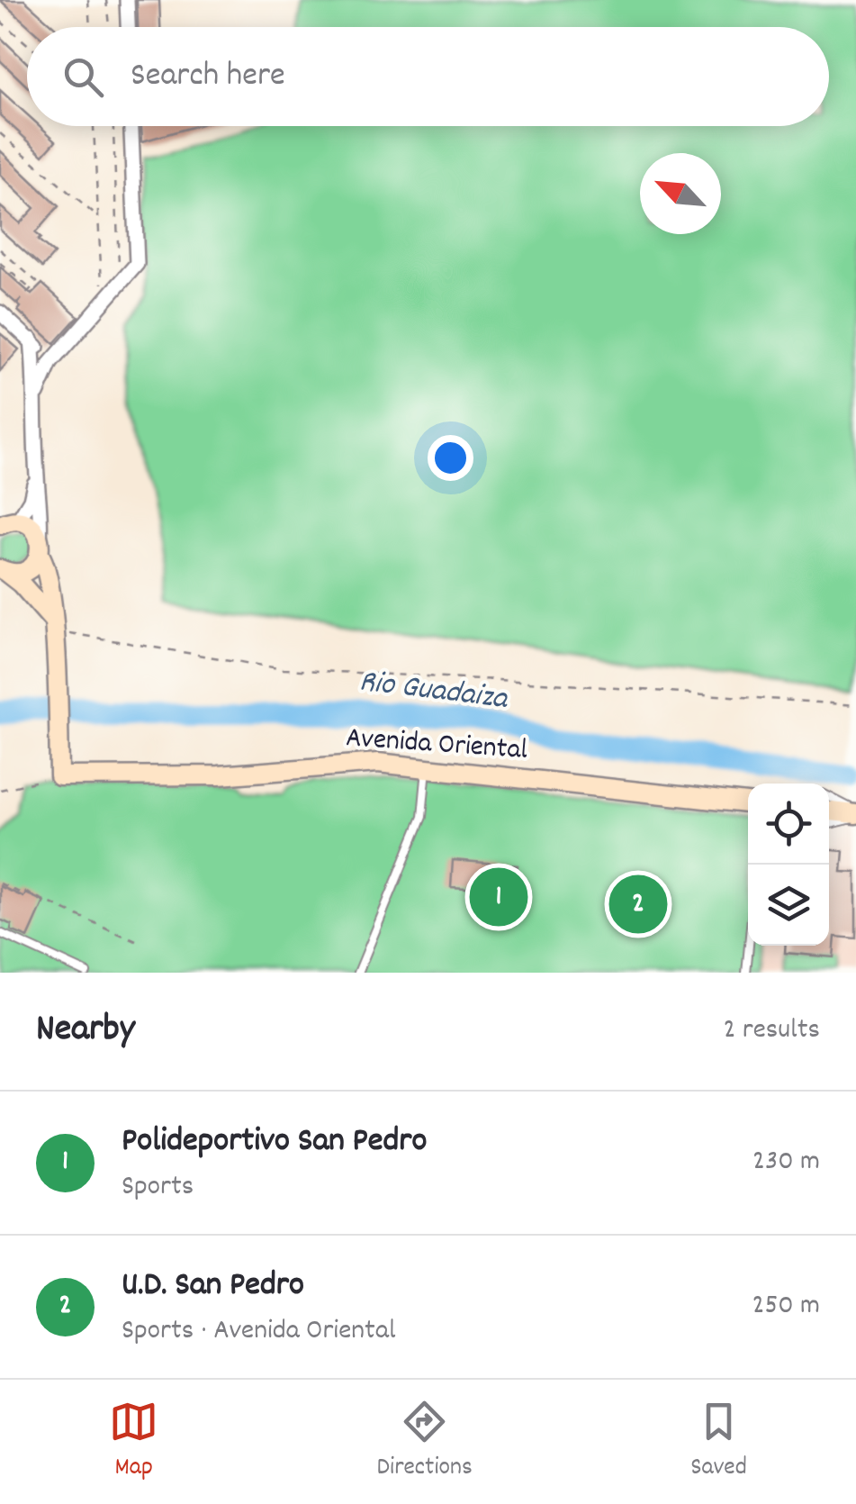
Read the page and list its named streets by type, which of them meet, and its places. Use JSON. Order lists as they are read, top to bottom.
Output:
{
  "streets": {
    "street": ["Avenida Oriental"]
  },
  "water": ["Rio Guadaiza"],
  "north": "top left",
  "page": {
    "search": "Search here",
    "pins": ["1", "2"],
    "heading": ["Nearby", "2 results"],
    "list": [
      {
        "mark": "1",
        "name": "Polideportivo San Pedro",
        "note": "Sports",
        "value": "230 m"
      },
      {
        "mark": "2",
        "name": "U.D. San Pedro",
        "note": "Sports · Avenida Oriental",
        "value": "250 m"
      }
    ],
    "nav": ["Map", "Directions", "Saved"]
  }
}
